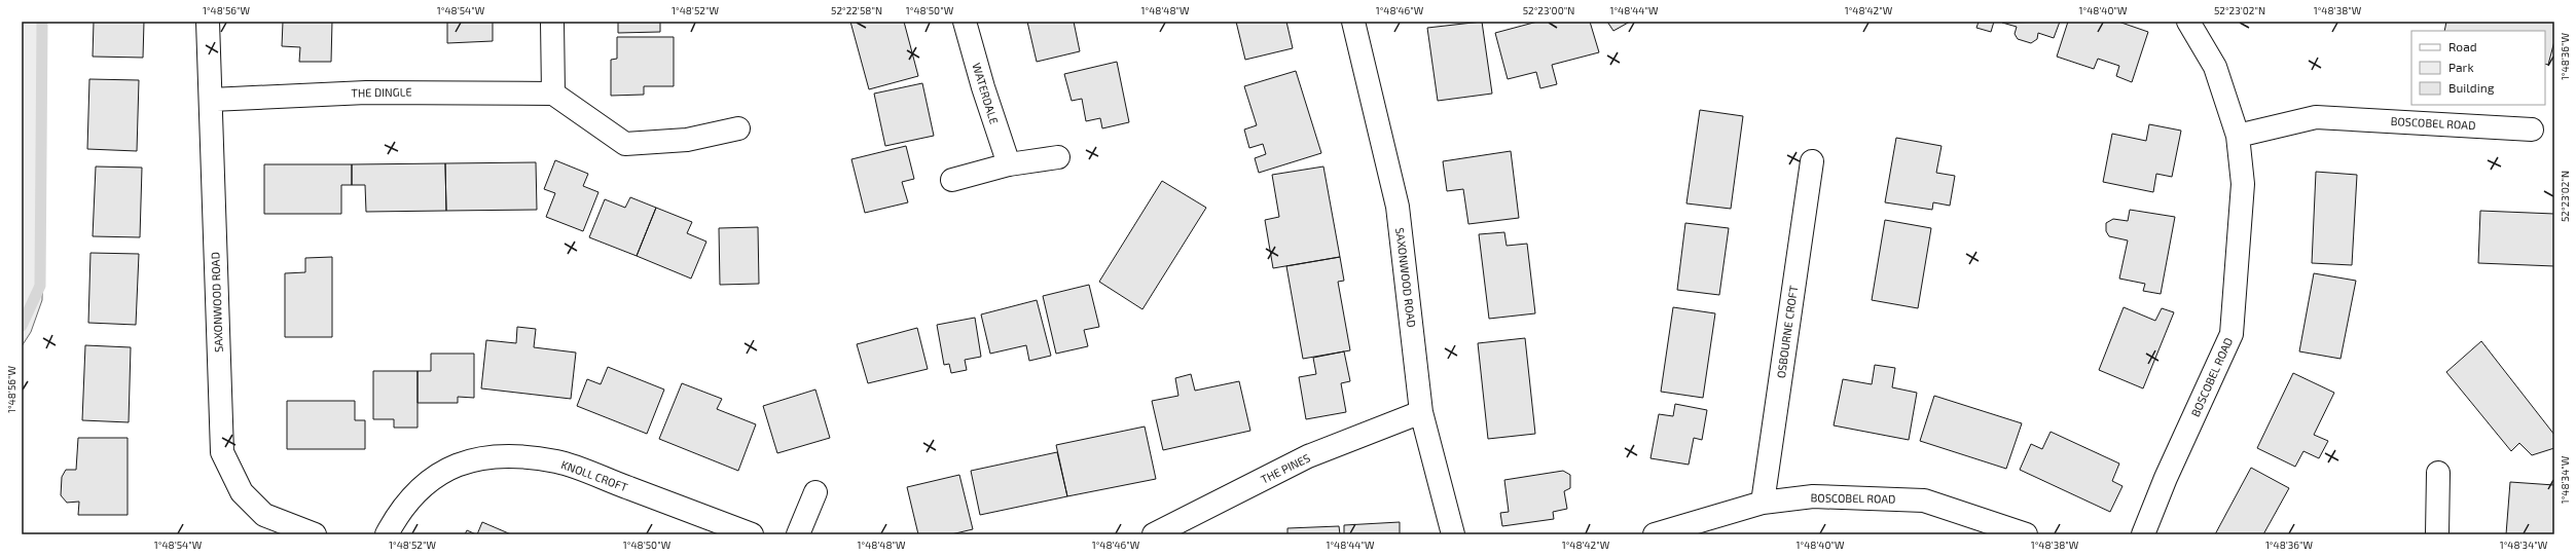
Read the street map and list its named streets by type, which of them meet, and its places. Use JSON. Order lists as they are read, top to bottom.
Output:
{
  "streets": {
    "street": [
      "THE DINGLE",
      "WATERDALE",
      "BOSCOBEL ROAD",
      "SAXONWOOD ROAD",
      "OSBOURNE CROFT",
      "THE PINES",
      "KNOLL CROFT"
    ]
  },
  "crossings": [
    ["THE DINGLE", "SAXONWOOD ROAD"],
    ["BOSCOBEL ROAD", "OSBOURNE CROFT"],
    ["SAXONWOOD ROAD", "THE PINES"]
  ],
  "legend": ["Road", "Park", "Building"],
  "coordinates": [
    "1°48'56\"W",
    "1°48'54\"W",
    "1°48'52\"W",
    "52°22'58\"N",
    "1°48'50\"W",
    "1°48'48\"W",
    "1°48'46\"W",
    "52°23'00\"N",
    "1°48'44\"W",
    "1°48'42\"W",
    "1°48'40\"W",
    "52°23'02\"N",
    "1°48'38\"W",
    "1°48'36\"W",
    "1°48'34\"W"
  ]
}
